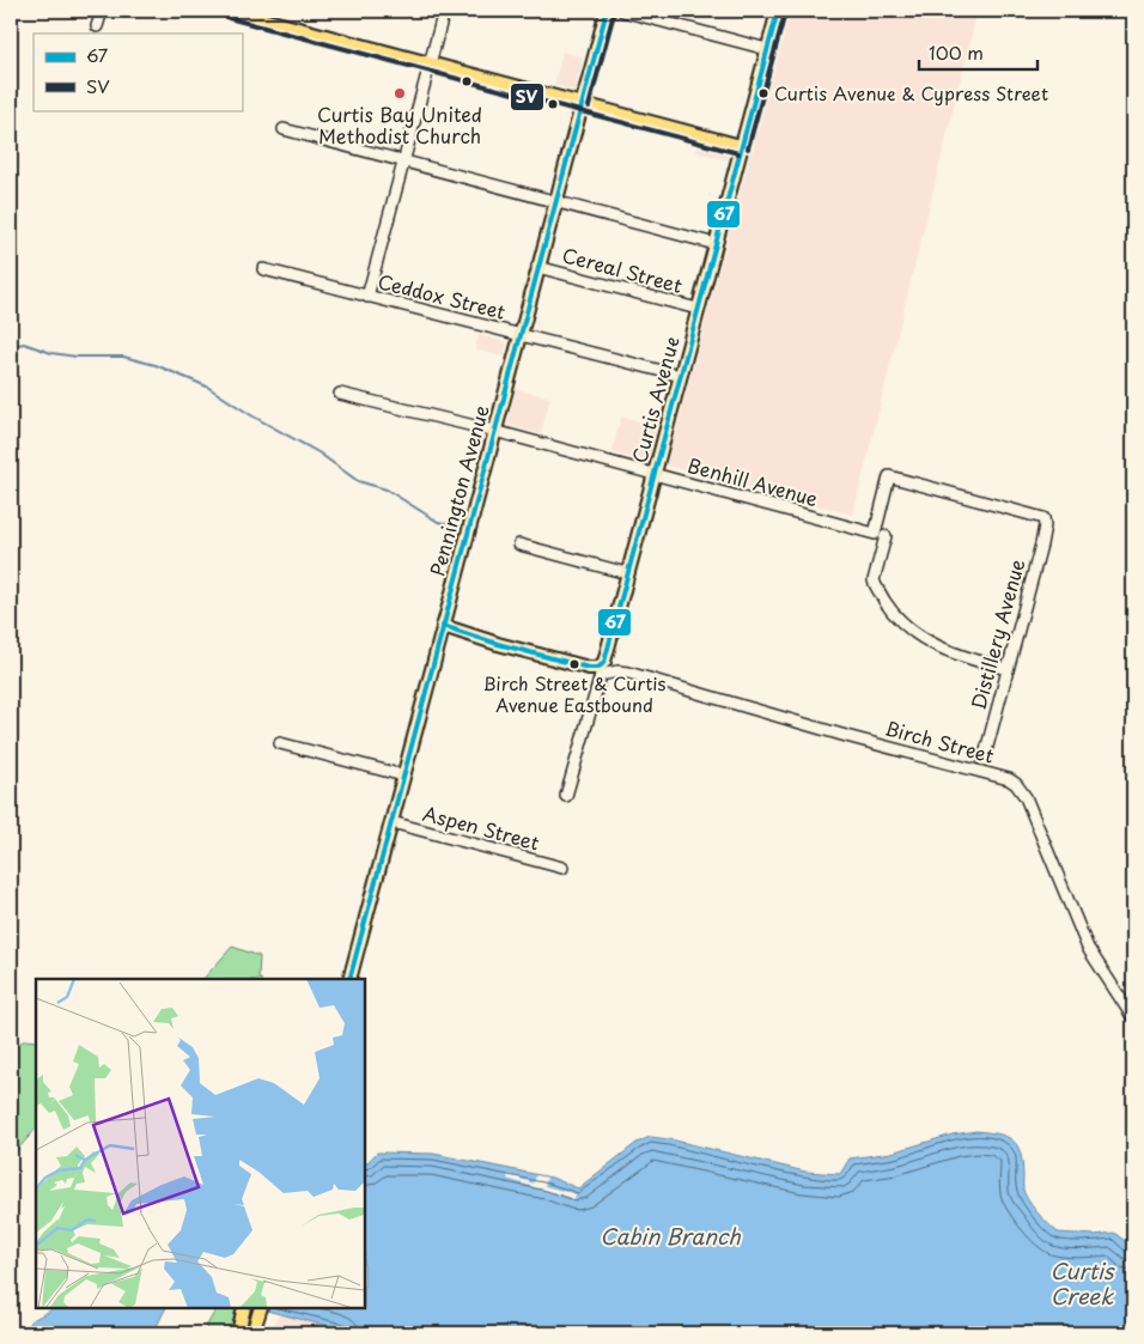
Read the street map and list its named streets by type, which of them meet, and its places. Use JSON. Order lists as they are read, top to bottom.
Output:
{
  "streets": {
    "main road": ["Curtis Avenue", "Pennington Avenue", "Birch Street"],
    "street": [
      "Cereal Street",
      "Ceddox Street",
      "Benhill Avenue",
      "Distillery Avenue",
      "Aspen Street"
    ]
  },
  "crossings": [
    ["Cereal Street", "Curtis Avenue"],
    ["Cereal Street", "Pennington Avenue"],
    ["Ceddox Street", "Curtis Avenue"],
    ["Ceddox Street", "Pennington Avenue"],
    ["Curtis Avenue", "Benhill Avenue"],
    ["Curtis Avenue", "Birch Street"],
    ["Benhill Avenue", "Pennington Avenue"],
    ["Benhill Avenue", "Distillery Avenue"],
    ["Pennington Avenue", "Birch Street"],
    ["Pennington Avenue", "Aspen Street"]
  ],
  "water": ["Cabin Branch", "Curtis Creek"],
  "places": ["Curtis Bay United Methodist Church", "Curtis Avenue & Cypress Street", "Birch Street & Curtis Avenue Eastbound"],
  "lines": ["transit line 67", "transit line SV"],
  "legend": ["67", "SV"],
  "scale_bar": "100 m"
}
